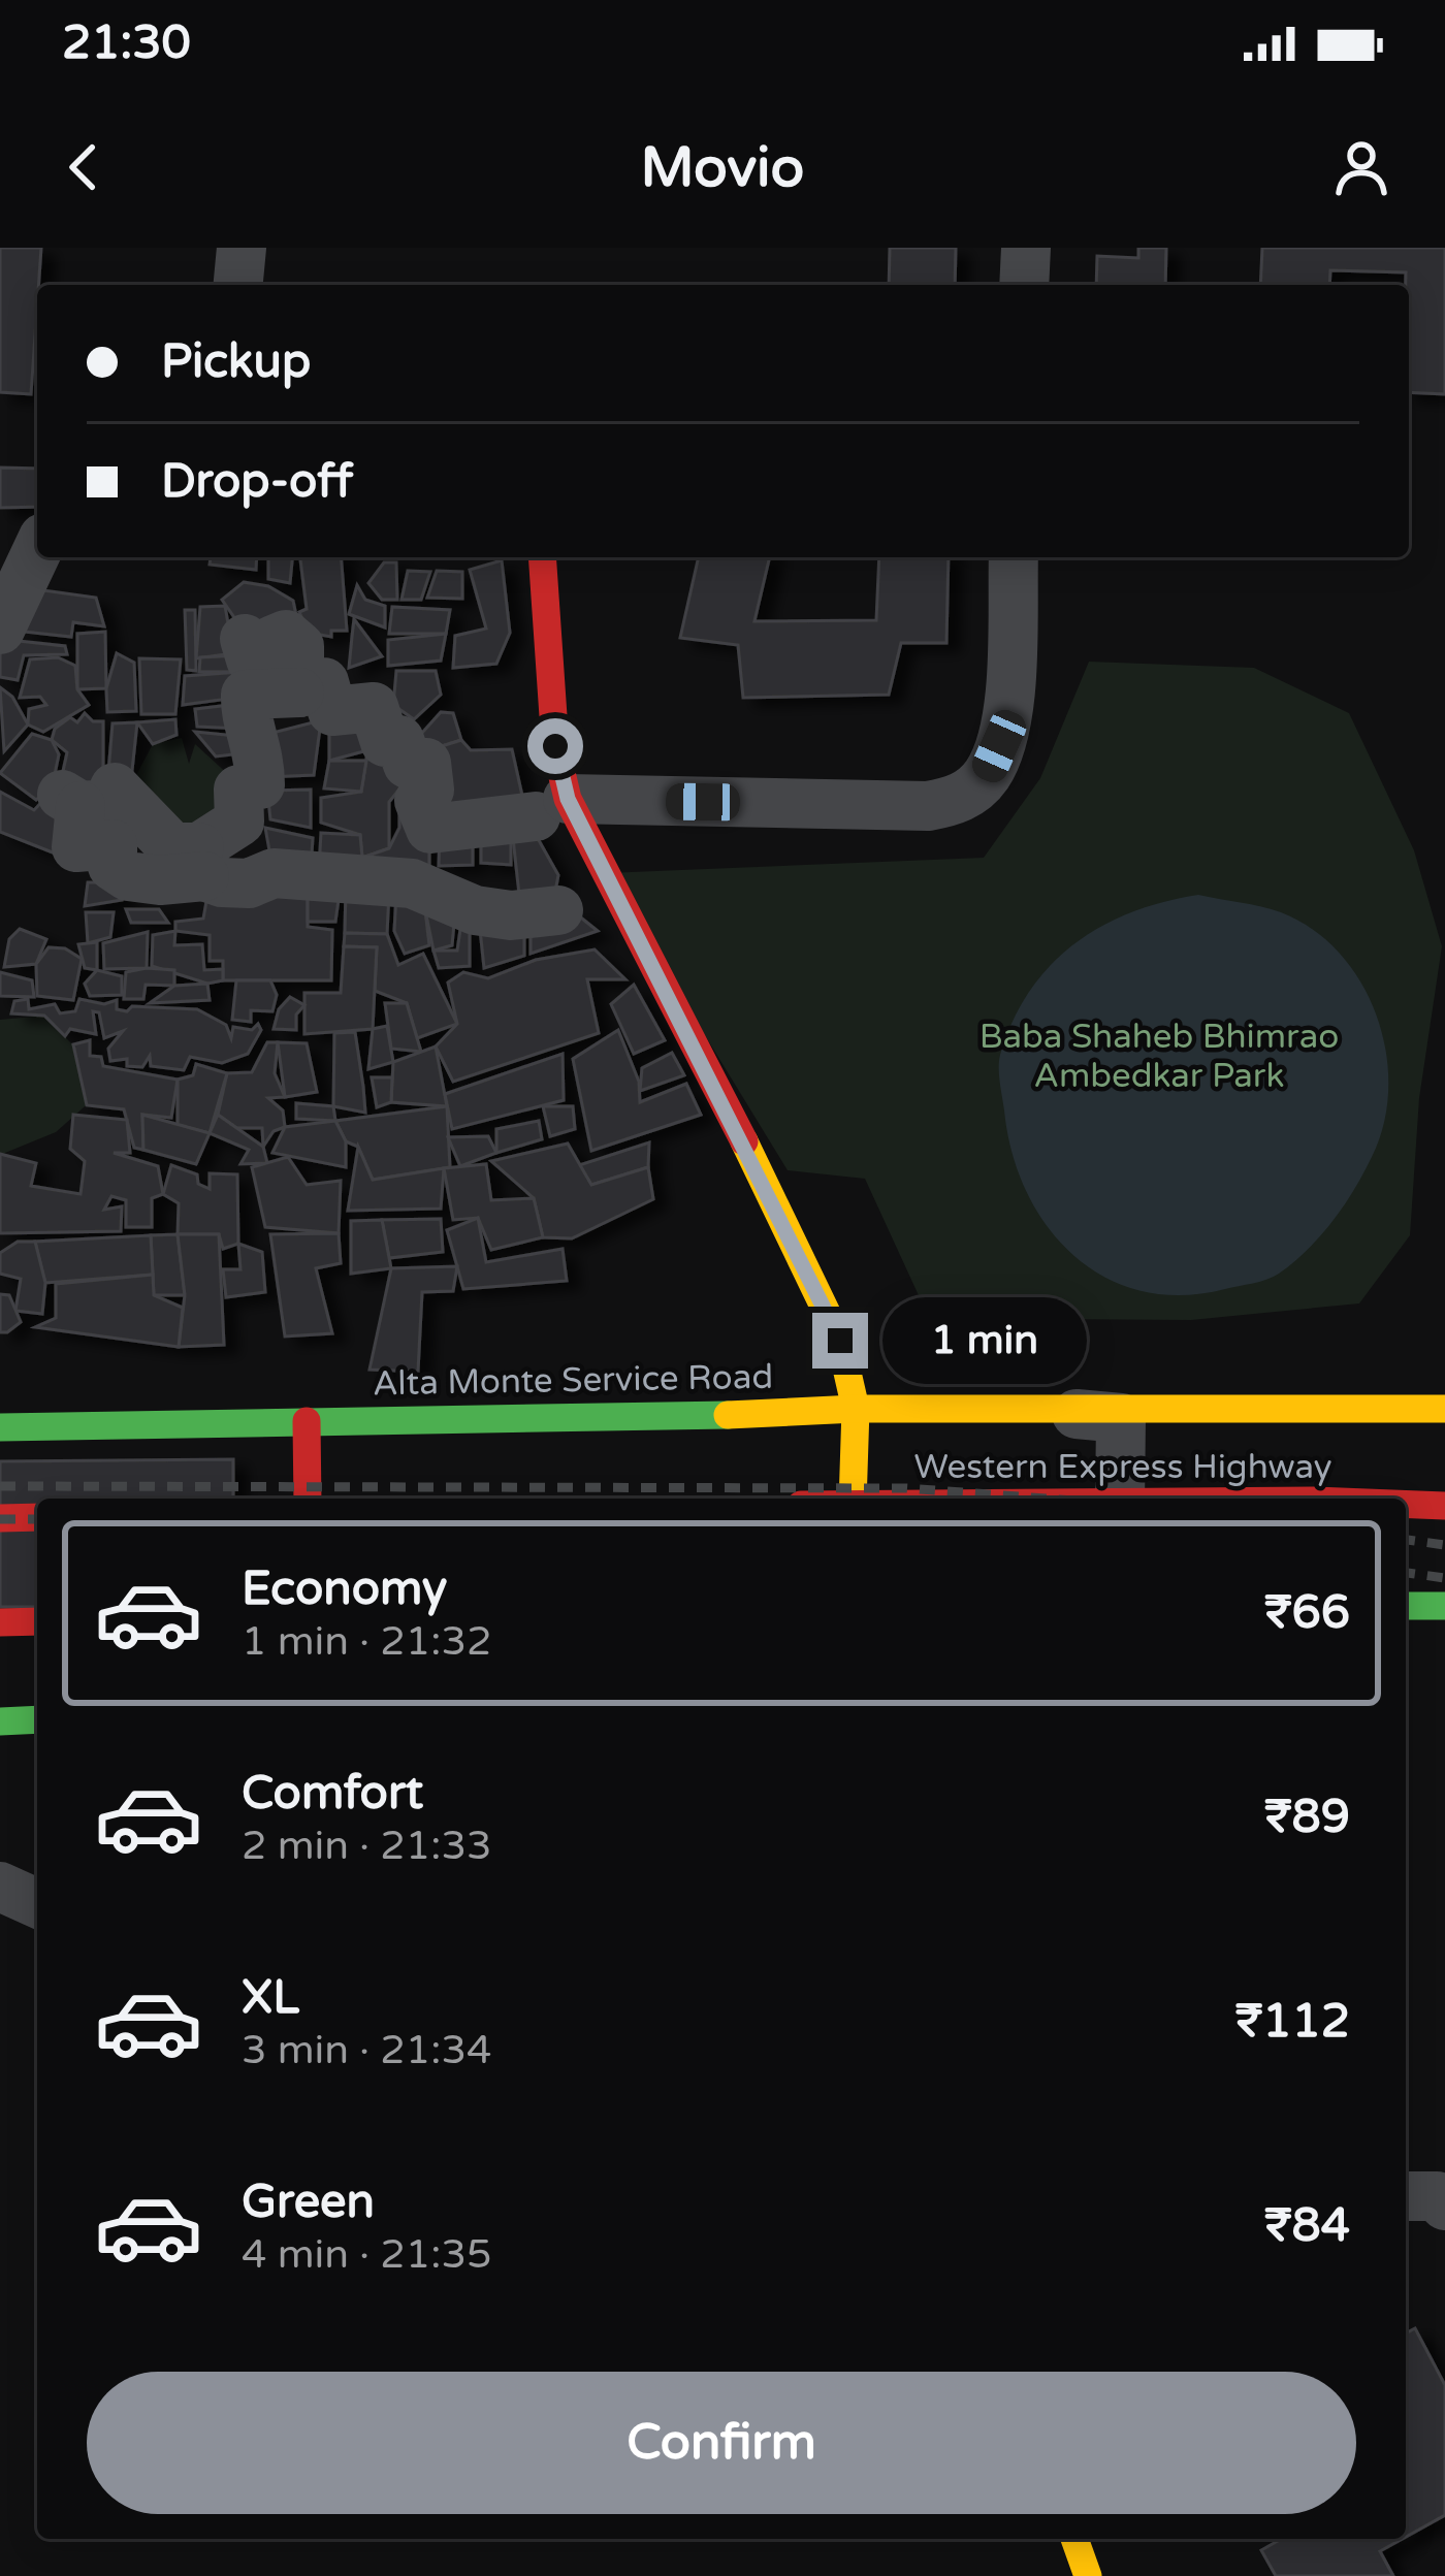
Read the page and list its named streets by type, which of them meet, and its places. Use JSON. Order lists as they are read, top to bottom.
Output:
{
  "streets": {
    "main road": ["Alta Monte Service Road", "Western Express Highway"]
  },
  "parks": ["Baba Shaheb Bhimrao Ambedkar Park"],
  "page": {
    "status": "21:30",
    "header": "Movio",
    "banner": ["Pickup", "Drop-off"],
    "bubble": "1 min",
    "list": [
      {
        "name": "Economy",
        "note": "1 min · 21:32",
        "value": "₹66"
      },
      {
        "name": "Comfort",
        "note": "2 min · 21:33",
        "value": "₹89"
      },
      {
        "name": "XL",
        "note": "3 min · 21:34",
        "value": "₹112"
      },
      {
        "name": "Green",
        "note": "4 min · 21:35",
        "value": "₹84"
      }
    ],
    "buttons": "Confirm"
  }
}
